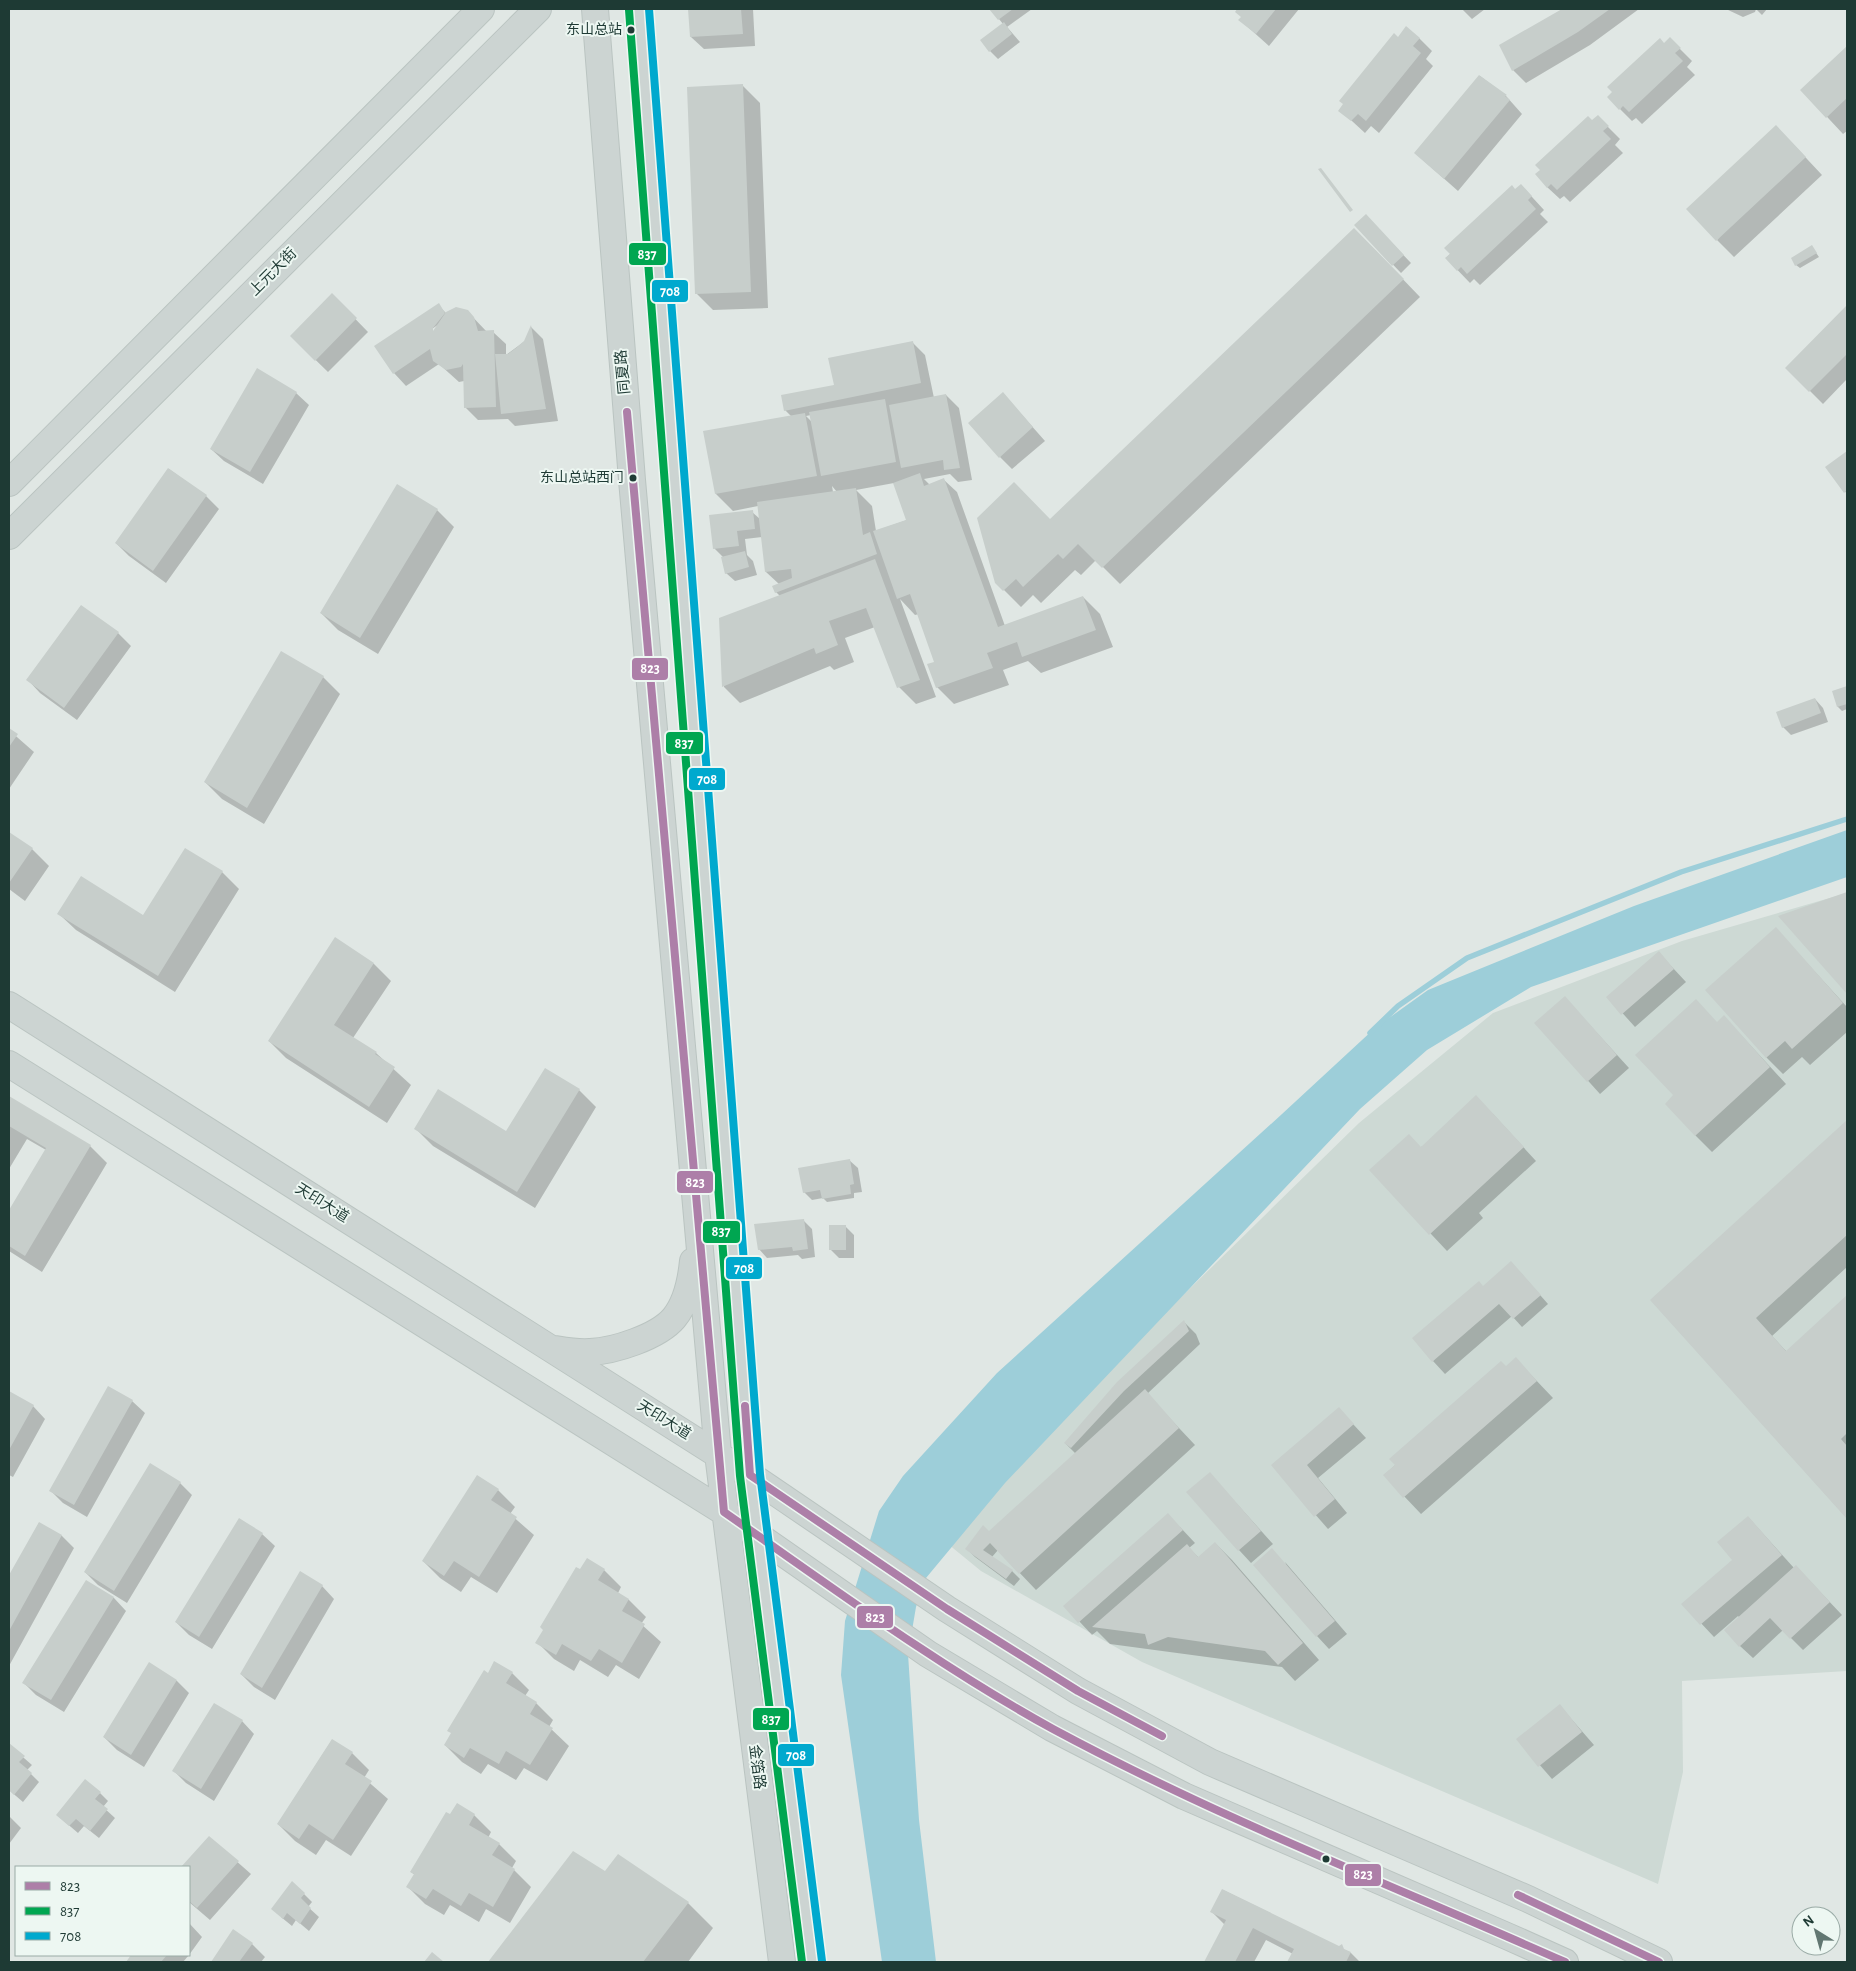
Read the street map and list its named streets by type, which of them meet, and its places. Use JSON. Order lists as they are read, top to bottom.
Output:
{
  "streets": {
    "main road": [
      "上元大街",
      "同夏路",
      "天印大道",
      "金箔路"
    ]
  },
  "crossings": [
    ["同夏路", "天印大道"],
    ["同夏路", "金箔路"],
    ["天印大道", "金箔路"]
  ],
  "places": ["东山总站", "东山总站西门"],
  "lines": ["transit line 708", "transit line 837", "transit line 823"],
  "legend": ["823", "837", "708"],
  "north": "top left"
}
